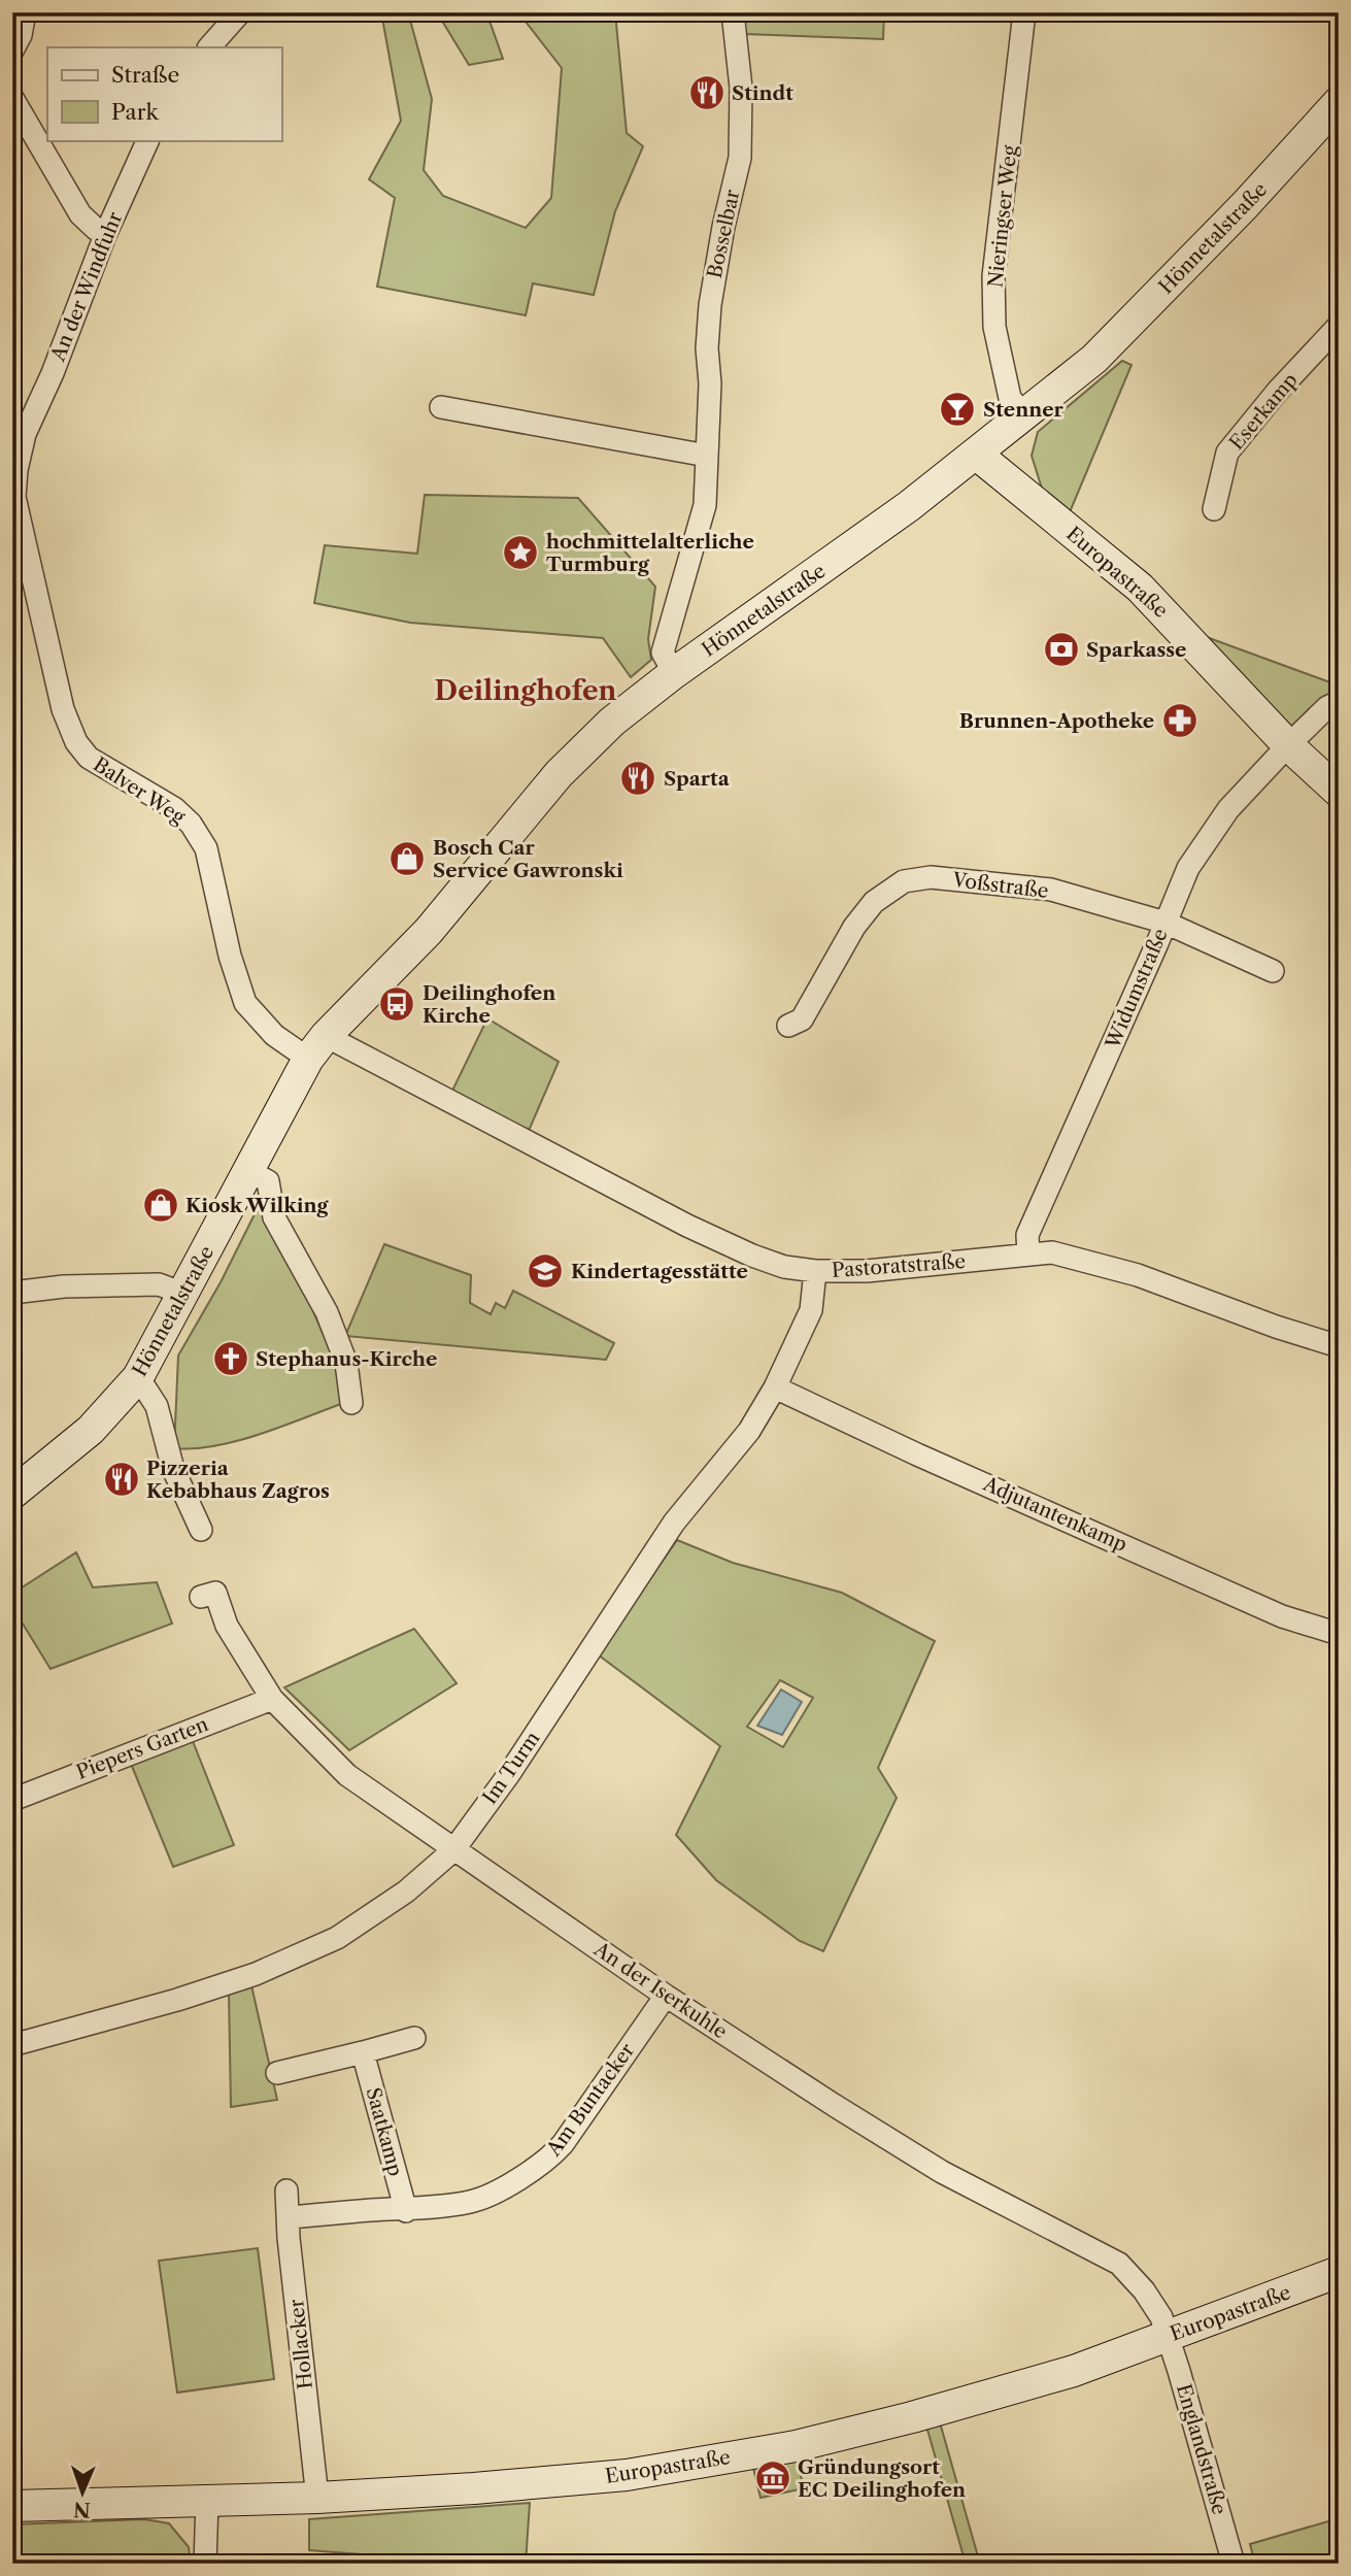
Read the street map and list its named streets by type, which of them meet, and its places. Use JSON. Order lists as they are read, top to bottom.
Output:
{
  "streets": {
    "main road": ["Hönnetalstraße", "Europastraße"],
    "street": [
      "Nieringser Weg",
      "Bosselbar",
      "An der Windfuhr",
      "Eserkamp",
      "Balver Weg",
      "Voßstraße",
      "Widumstraße",
      "Pastoratstraße",
      "Adjutantenkamp",
      "Piepers Garten",
      "Im Turm",
      "An der Iserkuhle",
      "Am Buntacker",
      "Saatkamp",
      "Hollacker",
      "Englandstraße"
    ]
  },
  "crossings": [
    ["Nieringser Weg", "Hönnetalstraße"],
    ["Bosselbar", "Hönnetalstraße"],
    ["Hönnetalstraße", "Europastraße"],
    ["Hönnetalstraße", "Balver Weg"],
    ["Hönnetalstraße", "Pastoratstraße"],
    ["An der Windfuhr", "Balver Weg"],
    ["Europastraße", "Widumstraße"],
    ["Europastraße", "An der Iserkuhle"],
    ["Europastraße", "Hollacker"],
    ["Europastraße", "Englandstraße"],
    ["Balver Weg", "Pastoratstraße"],
    ["Voßstraße", "Widumstraße"],
    ["Widumstraße", "Pastoratstraße"],
    ["Pastoratstraße", "Im Turm"],
    ["Adjutantenkamp", "Im Turm"],
    ["Piepers Garten", "An der Iserkuhle"],
    ["Im Turm", "An der Iserkuhle"],
    ["An der Iserkuhle", "Am Buntacker"],
    ["An der Iserkuhle", "Englandstraße"],
    ["Am Buntacker", "Saatkamp"],
    ["Am Buntacker", "Hollacker"]
  ],
  "districts": ["Deilinghofen"],
  "places": {
    "restaurant": ["Stindt", "Sparta", "Pizzeria Kebabhaus Zagros"],
    "bar": ["Stenner"],
    "place": ["hochmittelalterliche Turmburg"],
    "bank": ["Sparkasse"],
    "pharmacy": ["Brunnen-Apotheke"],
    "shop": ["Bosch Car Service Gawronski", "Kiosk Wilking"],
    "bus stop": ["Deilinghofen Kirche"],
    "school or university": ["Kindertagesstätte"],
    "church": ["Stephanus-Kirche"],
    "museum": ["Gründungsort EC Deilinghofen"]
  },
  "legend": ["Straße", "Park"],
  "north": "bottom"
}
